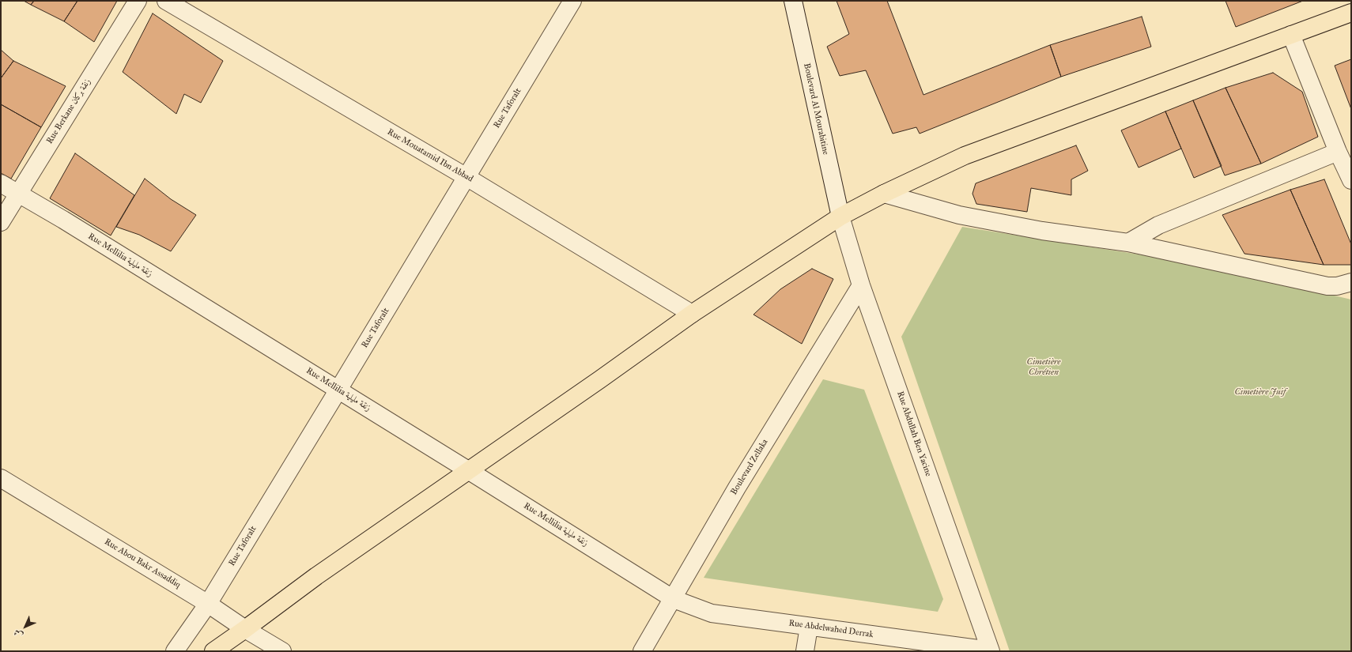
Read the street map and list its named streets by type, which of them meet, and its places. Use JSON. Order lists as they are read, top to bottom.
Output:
{
  "streets": {
    "street": [
      "Rue Taforalt",
      "Boulevard Al Mourabitine",
      "Rue Berkane زنقة بركان",
      "Rue Mouatamid Ibn Abbad",
      "Rue Mellilia زنقة مليلية",
      "Rue Abdullah Ben Yacine",
      "Boulevard Zellaka",
      "Rue Abou Bakr Assaddiq",
      "Rue Abdelwahed Derrak"
    ]
  },
  "crossings": [
    ["Rue Taforalt", "Rue Mouatamid Ibn Abbad"],
    ["Rue Taforalt", "Rue Mellilia زنقة مليلية"],
    ["Rue Taforalt", "Rue Abou Bakr Assaddiq"],
    ["Boulevard Al Mourabitine", "Rue Abdullah Ben Yacine"],
    ["Rue Berkane زنقة بركان", "Rue Mellilia زنقة مليلية"],
    ["Rue Mellilia زنقة مليلية", "Boulevard Zellaka"],
    ["Rue Mellilia زنقة مليلية", "Rue Abdelwahed Derrak"],
    ["Rue Abdullah Ben Yacine", "Boulevard Zellaka"],
    ["Rue Abdullah Ben Yacine", "Rue Abdelwahed Derrak"],
    ["Boulevard Zellaka", "Rue Abdelwahed Derrak"]
  ],
  "parks": ["Cimetière Chrétien", "Cimetière Juif"],
  "north": "bottom left"
}
